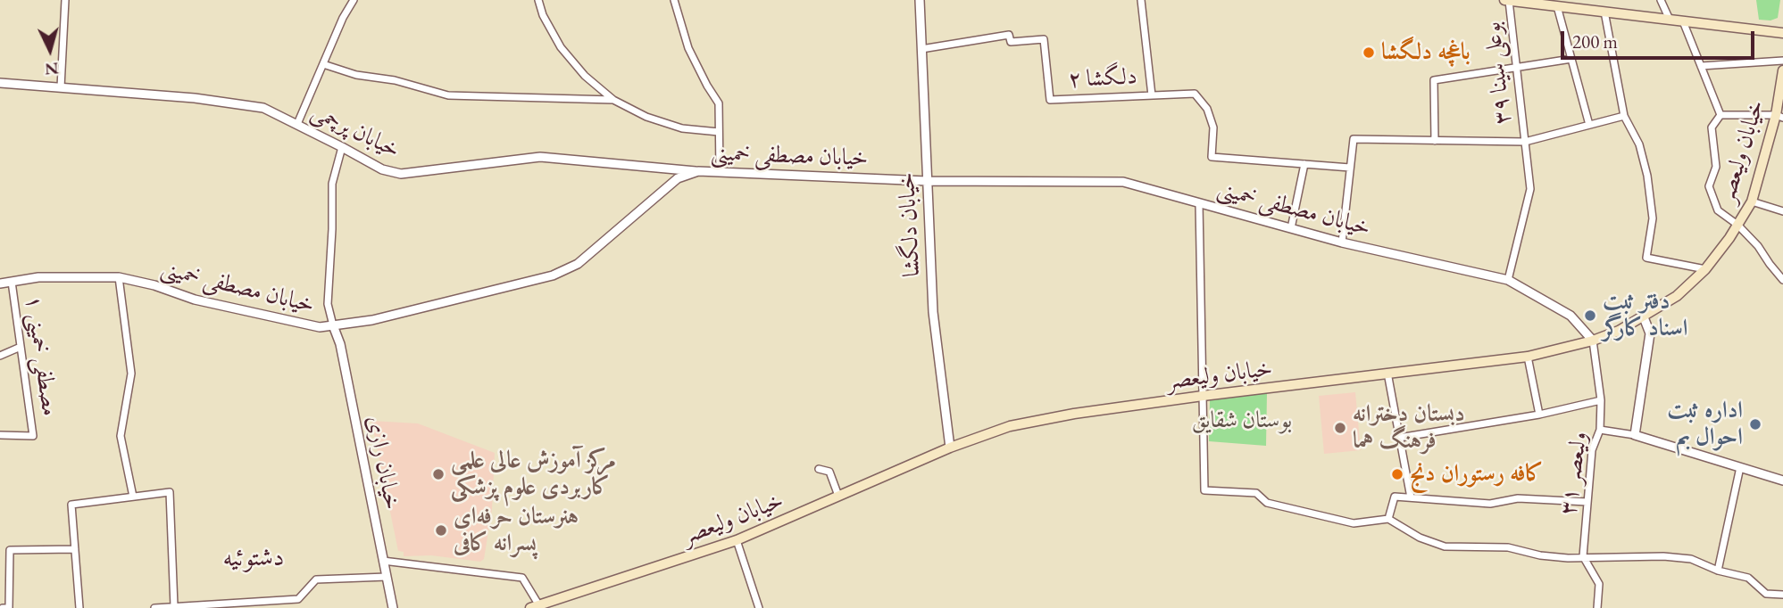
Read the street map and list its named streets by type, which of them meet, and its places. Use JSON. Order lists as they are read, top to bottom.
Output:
{
  "streets": {
    "main road": ["خیابان ولیعصر"],
    "street": [
      "بوعلی سینا ۳۹",
      "دلگشا ۲",
      "خیابان پرچمی",
      "خیابان مصطفی خمینی",
      "خیابان دلگشا",
      "مصطفی خمینی ۱",
      "خیابان رازی",
      "ولیعصر ۳۱"
    ]
  },
  "crossings": [
    ["بوعلی سینا ۳۹", "خیابان مصطفی خمینی"],
    ["دلگشا ۲", "خیابان دلگشا"],
    ["خیابان پرچمی", "خیابان مصطفی خمینی"],
    ["خیابان ولیعصر", "خیابان مصطفی خمینی"],
    ["خیابان ولیعصر", "خیابان دلگشا"],
    ["خیابان ولیعصر", "ولیعصر ۳۱"],
    ["خیابان مصطفی خمینی", "خیابان دلگشا"],
    ["خیابان مصطفی خمینی", "مصطفی خمینی ۱"],
    ["خیابان مصطفی خمینی", "خیابان رازی"],
    ["خیابان مصطفی خمینی", "ولیعصر ۳۱"]
  ],
  "districts": ["دشتوئیه"],
  "parks": ["بوستان شقایق"],
  "places": [
    "باغچه دلگشا",
    "دفتر ثبت اسناد کارگر",
    "اداره ثبت احوال بم",
    "دبستان دخترانه فرهنگ هما",
    "مرکز آموزش عالی علمی کاربردی علوم پزشکی",
    "کافه رستوران دنج",
    "هنرستان حرفه‌ای پسرانه کافی"
  ],
  "scale_bar": "200 m",
  "north": "bottom"
}
